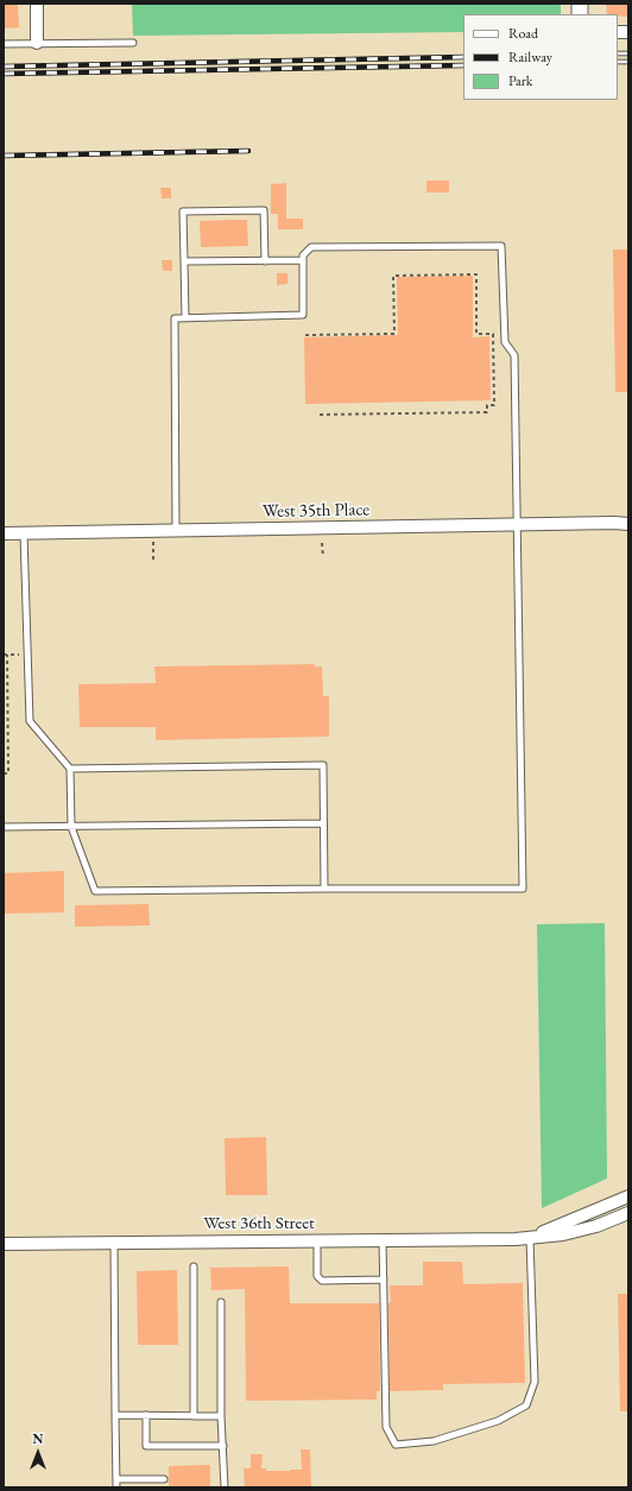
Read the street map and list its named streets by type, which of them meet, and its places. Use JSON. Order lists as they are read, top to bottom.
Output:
{
  "streets": {
    "street": ["West 35th Place", "West 36th Street"]
  },
  "legend": ["Road", "Railway", "Park"],
  "north": "top"
}
